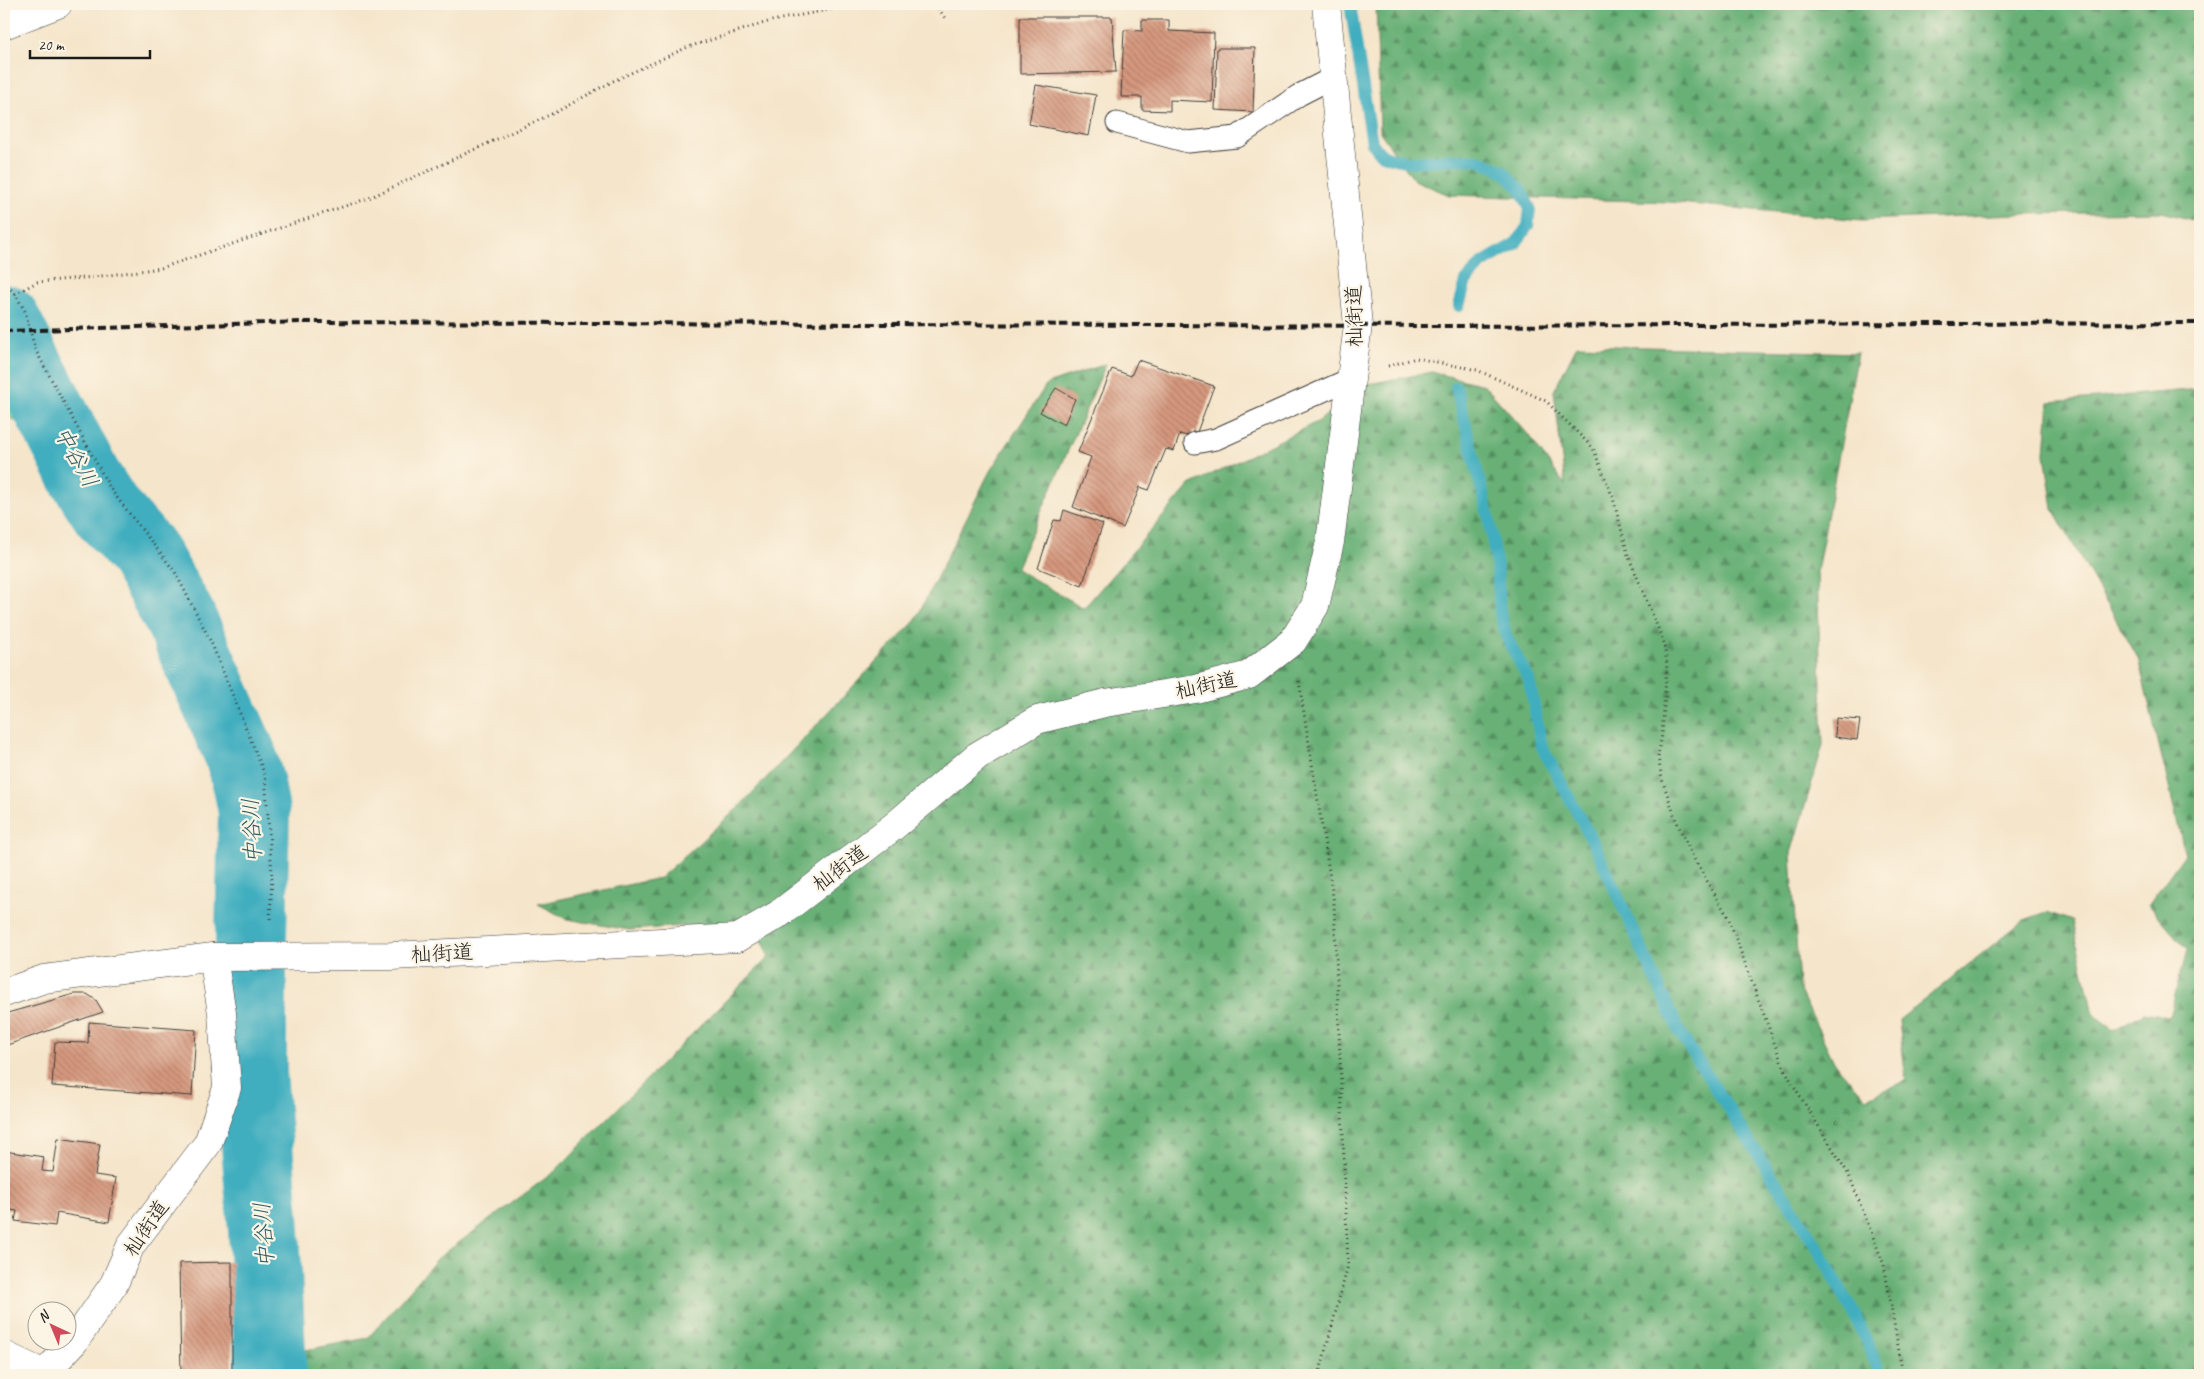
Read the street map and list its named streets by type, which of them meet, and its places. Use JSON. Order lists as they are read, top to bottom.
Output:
{
  "streets": {
    "street": ["杣街道"]
  },
  "water": ["中谷川"],
  "scale_bar": "20 m",
  "north": "top left"
}
